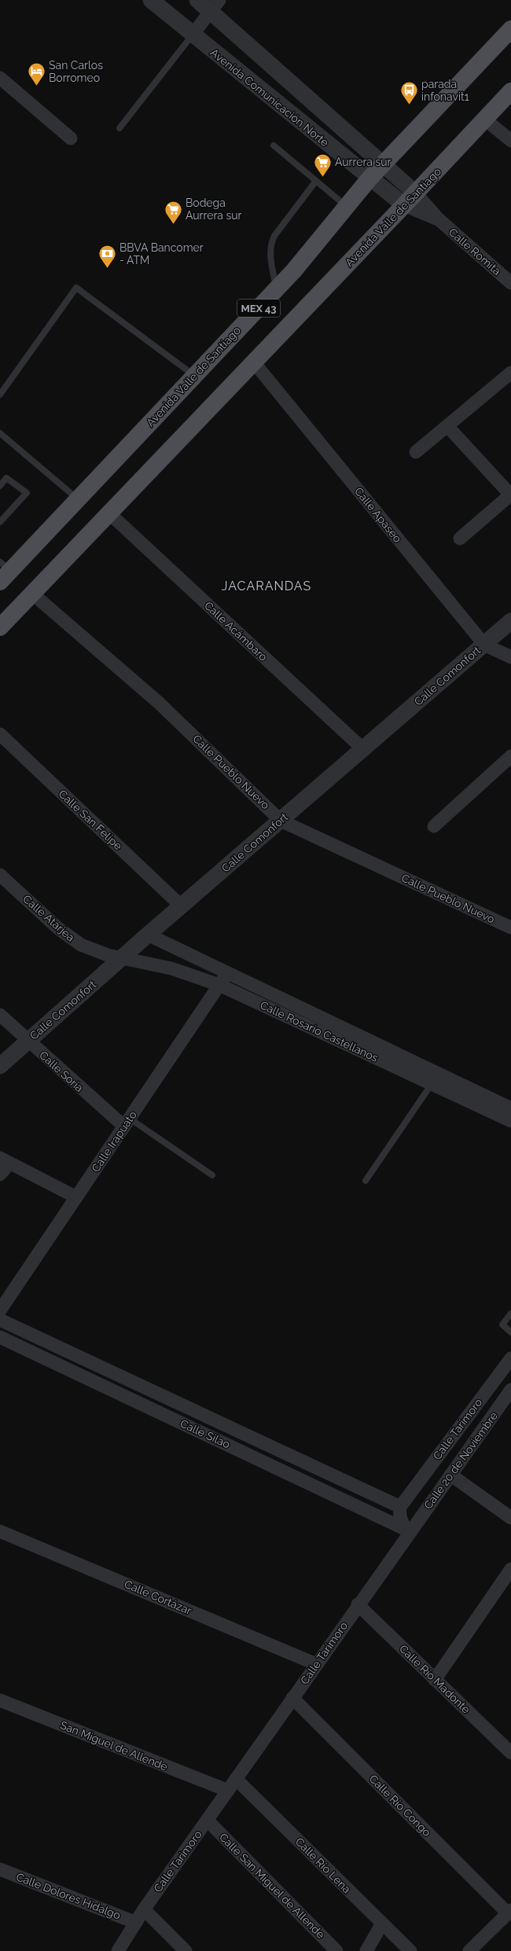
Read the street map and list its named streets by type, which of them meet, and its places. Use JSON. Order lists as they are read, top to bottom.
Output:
{
  "streets": {
    "main road": ["Avenida Valle de Santiago", "MEX 43"],
    "street": [
      "Avenida Comunicación Norte",
      "Calle Romita",
      "Calle Apaseo",
      "Calle Acámbaro",
      "Calle Comonfort",
      "Calle Pueblo Nuevo",
      "Calle San Felipe",
      "Calle Atarjea",
      "Calle Rosario Castellanos",
      "Calle Soria",
      "Calle Irapuato",
      "Calle Tarimoro",
      "Calle Silao",
      "Calle 20 de Noviembre",
      "Calle Cortázar",
      "Calle Río Madonte",
      "San Miguel de Allende",
      "Calle Río Congo",
      "Calle Río Lena",
      "Calle San Miguel de Allende",
      "Calle Dolores Hidalgo"
    ]
  },
  "crossings": [
    ["Avenida Comunicación Norte", "Avenida Valle de Santiago"],
    ["Avenida Comunicación Norte", "Calle Romita"],
    ["Avenida Valle de Santiago", "Calle Romita"],
    ["Avenida Valle de Santiago", "Calle Apaseo"],
    ["Avenida Valle de Santiago", "Calle Acámbaro"],
    ["Avenida Valle de Santiago", "Calle Pueblo Nuevo"],
    ["Calle Apaseo", "Calle Comonfort"],
    ["Calle Acámbaro", "Calle Comonfort"],
    ["Calle Comonfort", "Calle Pueblo Nuevo"],
    ["Calle Comonfort", "Calle San Felipe"],
    ["Calle Comonfort", "Calle Atarjea"],
    ["Calle Comonfort", "Calle Rosario Castellanos"],
    ["Calle Comonfort", "Calle Soria"],
    ["Calle Atarjea", "Calle Rosario Castellanos"],
    ["Calle Rosario Castellanos", "Calle Irapuato"],
    ["Calle Soria", "Calle Irapuato"],
    ["Calle Tarimoro", "Calle Silao"],
    ["Calle Tarimoro", "Calle 20 de Noviembre"],
    ["Calle Tarimoro", "Calle Cortázar"],
    ["Calle Tarimoro", "Calle Río Madonte"],
    ["Calle Tarimoro", "San Miguel de Allende"],
    ["Calle Tarimoro", "Calle Río Congo"],
    ["Calle Tarimoro", "Calle Río Lena"],
    ["Calle Tarimoro", "Calle San Miguel de Allende"],
    ["Calle Tarimoro", "Calle Dolores Hidalgo"],
    ["Calle Silao", "Calle 20 de Noviembre"]
  ],
  "districts": ["JACARANDAS"],
  "places": {
    "hotel": ["San Carlos Borromeo"],
    "bus stop": ["parada infonavit1"],
    "supermarket": ["Aurrera sur", "Bodega Aurrera sur"],
    "bank": ["BBVA Bancomer - ATM"]
  }
}
